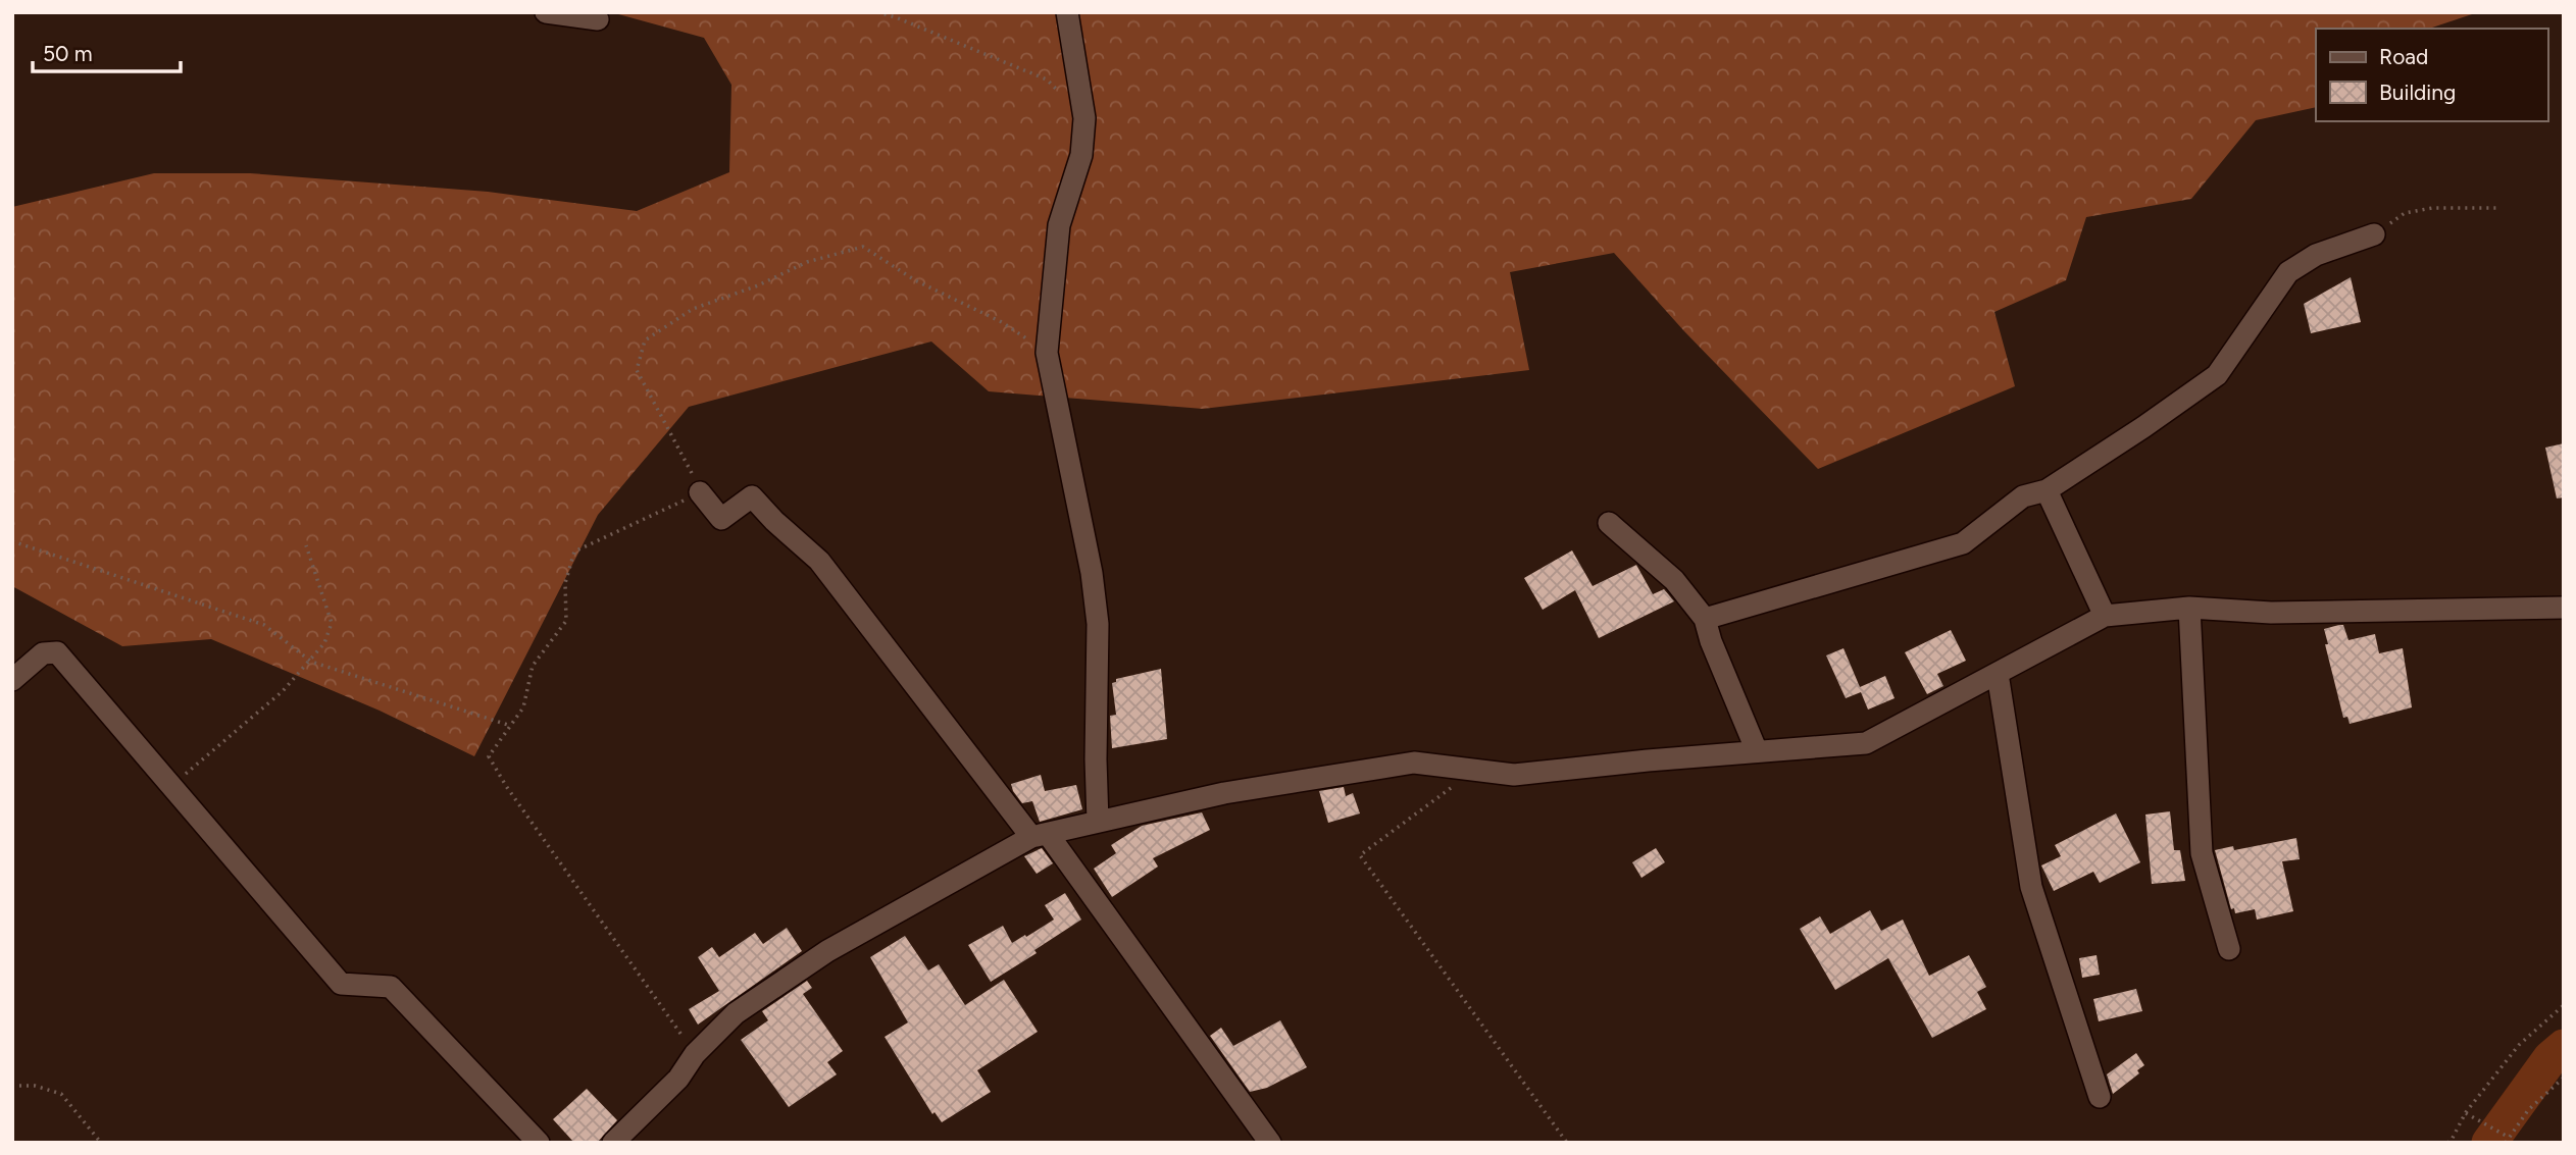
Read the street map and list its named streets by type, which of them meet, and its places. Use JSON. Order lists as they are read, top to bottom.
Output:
{
  "legend": ["Road", "Building"],
  "scale_bar": "50 m"
}
